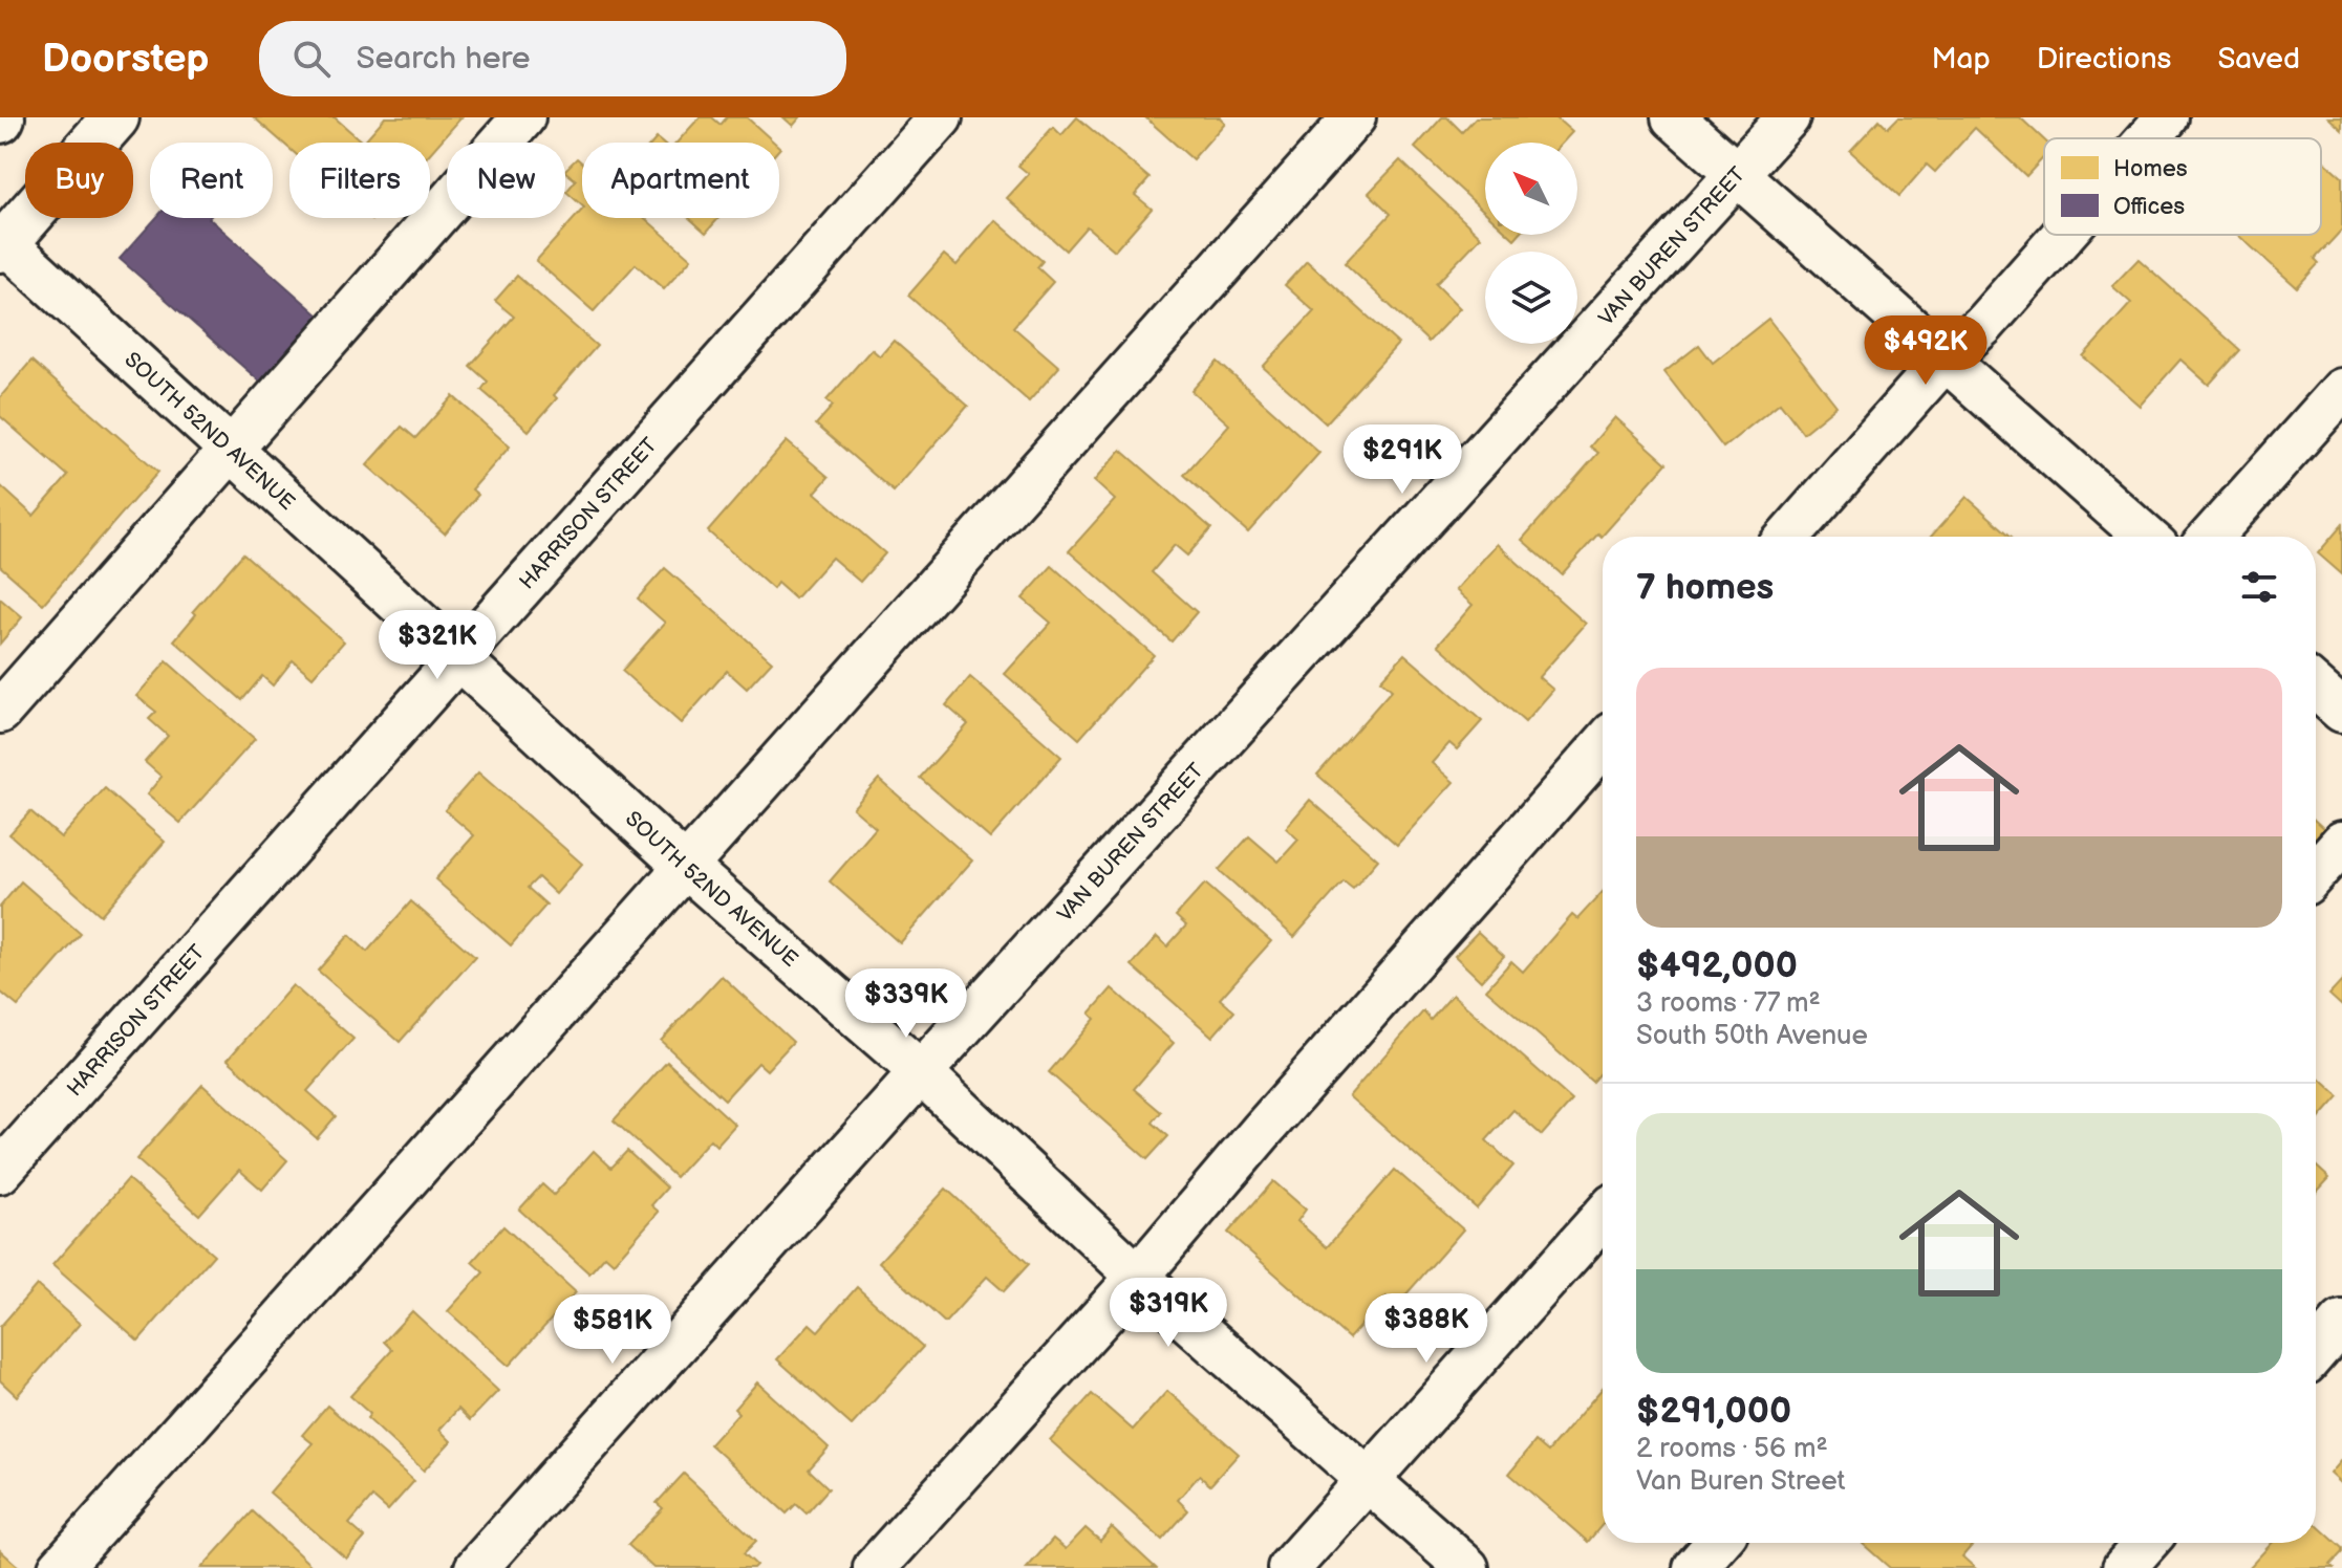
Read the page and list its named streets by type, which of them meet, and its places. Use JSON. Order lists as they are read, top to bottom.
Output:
{
  "streets": {
    "street": ["VAN BUREN STREET", "SOUTH 52ND AVENUE", "HARRISON STREET"]
  },
  "crossings": [
    ["VAN BUREN STREET", "SOUTH 52ND AVENUE"],
    ["SOUTH 52ND AVENUE", "HARRISON STREET"]
  ],
  "legend": ["Homes", "Offices"],
  "north": "top left",
  "page": {
    "header": "Doorstep",
    "search": "Search here",
    "nav": ["Map", "Directions", "Saved"],
    "chip": [
      "Buy",
      "Rent",
      "Filters",
      "New",
      "Apartment"
    ],
    "price": [
      "$492K",
      "$291K",
      "$321K",
      "$339K",
      "$319K",
      "$388K",
      "$581K"
    ],
    "heading": "7 homes",
    "list": [
      {
        "name": "$492,000",
        "note": "3 rooms · 77 m² · South 50th Avenue"
      },
      {
        "name": "$291,000",
        "note": "2 rooms · 56 m² · Van Buren Street"
      }
    ]
  }
}
